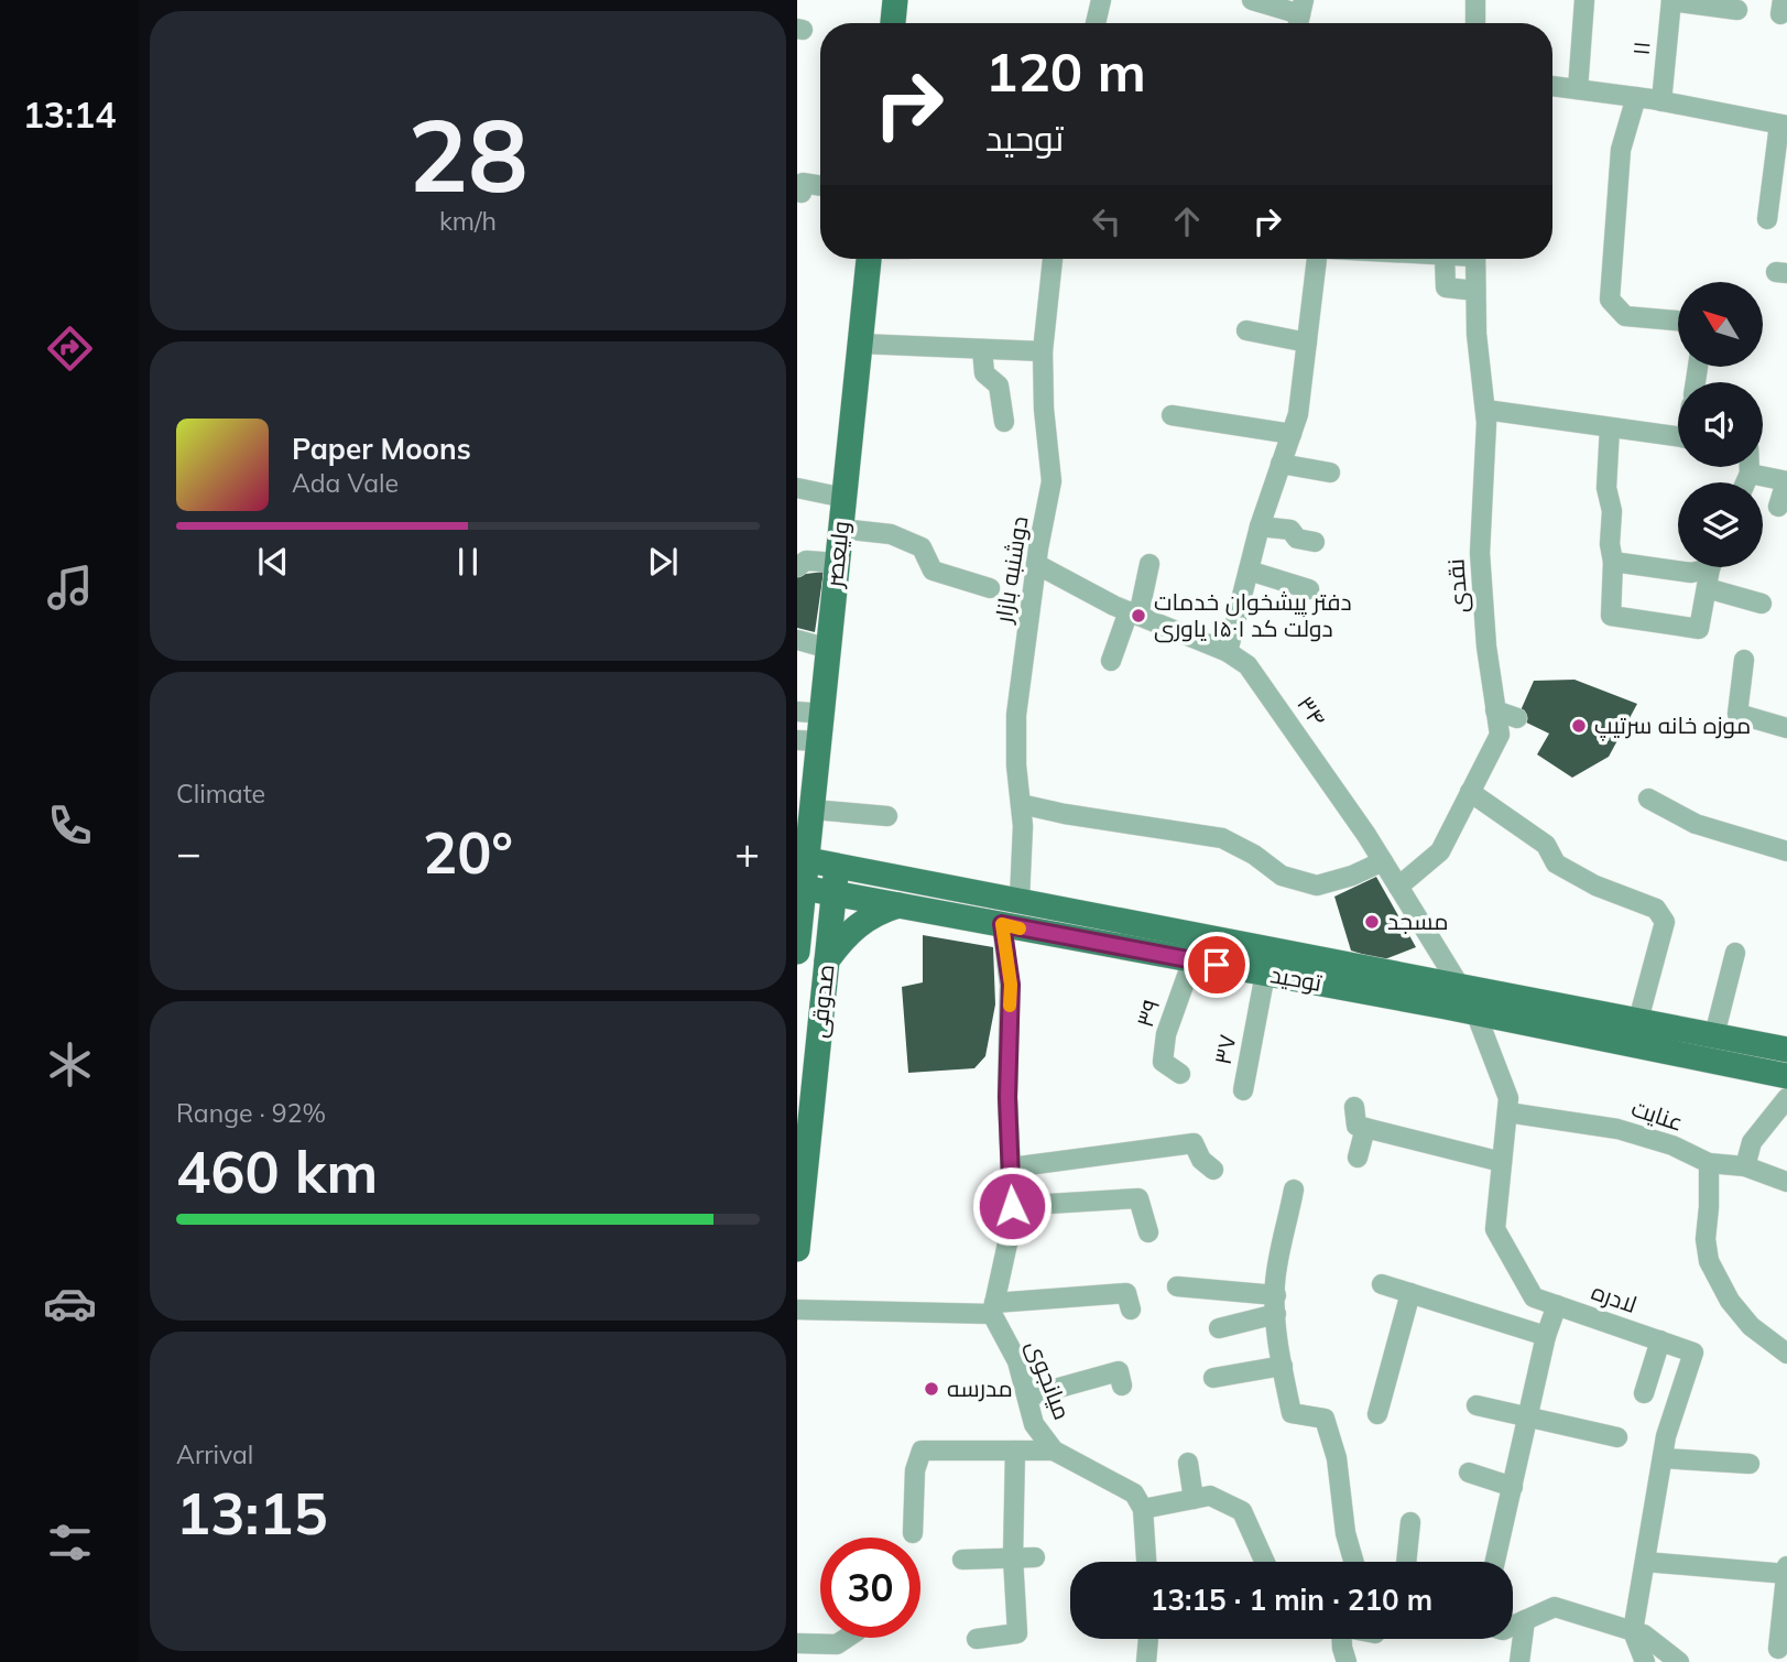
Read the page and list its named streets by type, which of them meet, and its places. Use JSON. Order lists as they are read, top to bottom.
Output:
{
  "streets": {
    "main road": ["ولیعصر", "توحید", "صدوقی"],
    "street": [
      "۱۱",
      "دوشنبه بازار",
      "نقدی",
      "۳۴",
      "۳۹",
      "۳۷",
      "عنایت",
      "لادره",
      "میانجوی"
    ]
  },
  "crossings": [
    ["ولیعصر", "توحید"],
    ["ولیعصر", "صدوقی"],
    ["دوشنبه بازار", "۳۴"],
    ["دوشنبه بازار", "توحید"],
    ["نقدی", "۳۴"],
    ["۳۴", "توحید"],
    ["توحید", "صدوقی"],
    ["توحید", "۳۹"],
    ["توحید", "۳۷"],
    ["توحید", "لادره"],
    ["عنایت", "لادره"]
  ],
  "places": [
    "دفتر پیشخوان خدمات دولت کد ۱۵۰۱ یاوری",
    "موزه خانه سرتیپ",
    "مسجد",
    "مدرسه"
  ],
  "north": "top left",
  "page": {
    "tabs": "13:14",
    "tile": [
      ["28", "km/h"],
      "Climate",
      ["Range · 92%", "460 km"],
      ["Arrival", "13:15"]
    ],
    "turn": ["120 m", "توحید"],
    "song": ["Paper Moons", "Ada Vale"],
    "heat": ["−", "20°", "+"],
    "limit": "30",
    "trip": "13:15 · 1 min · 210 m"
  }
}
